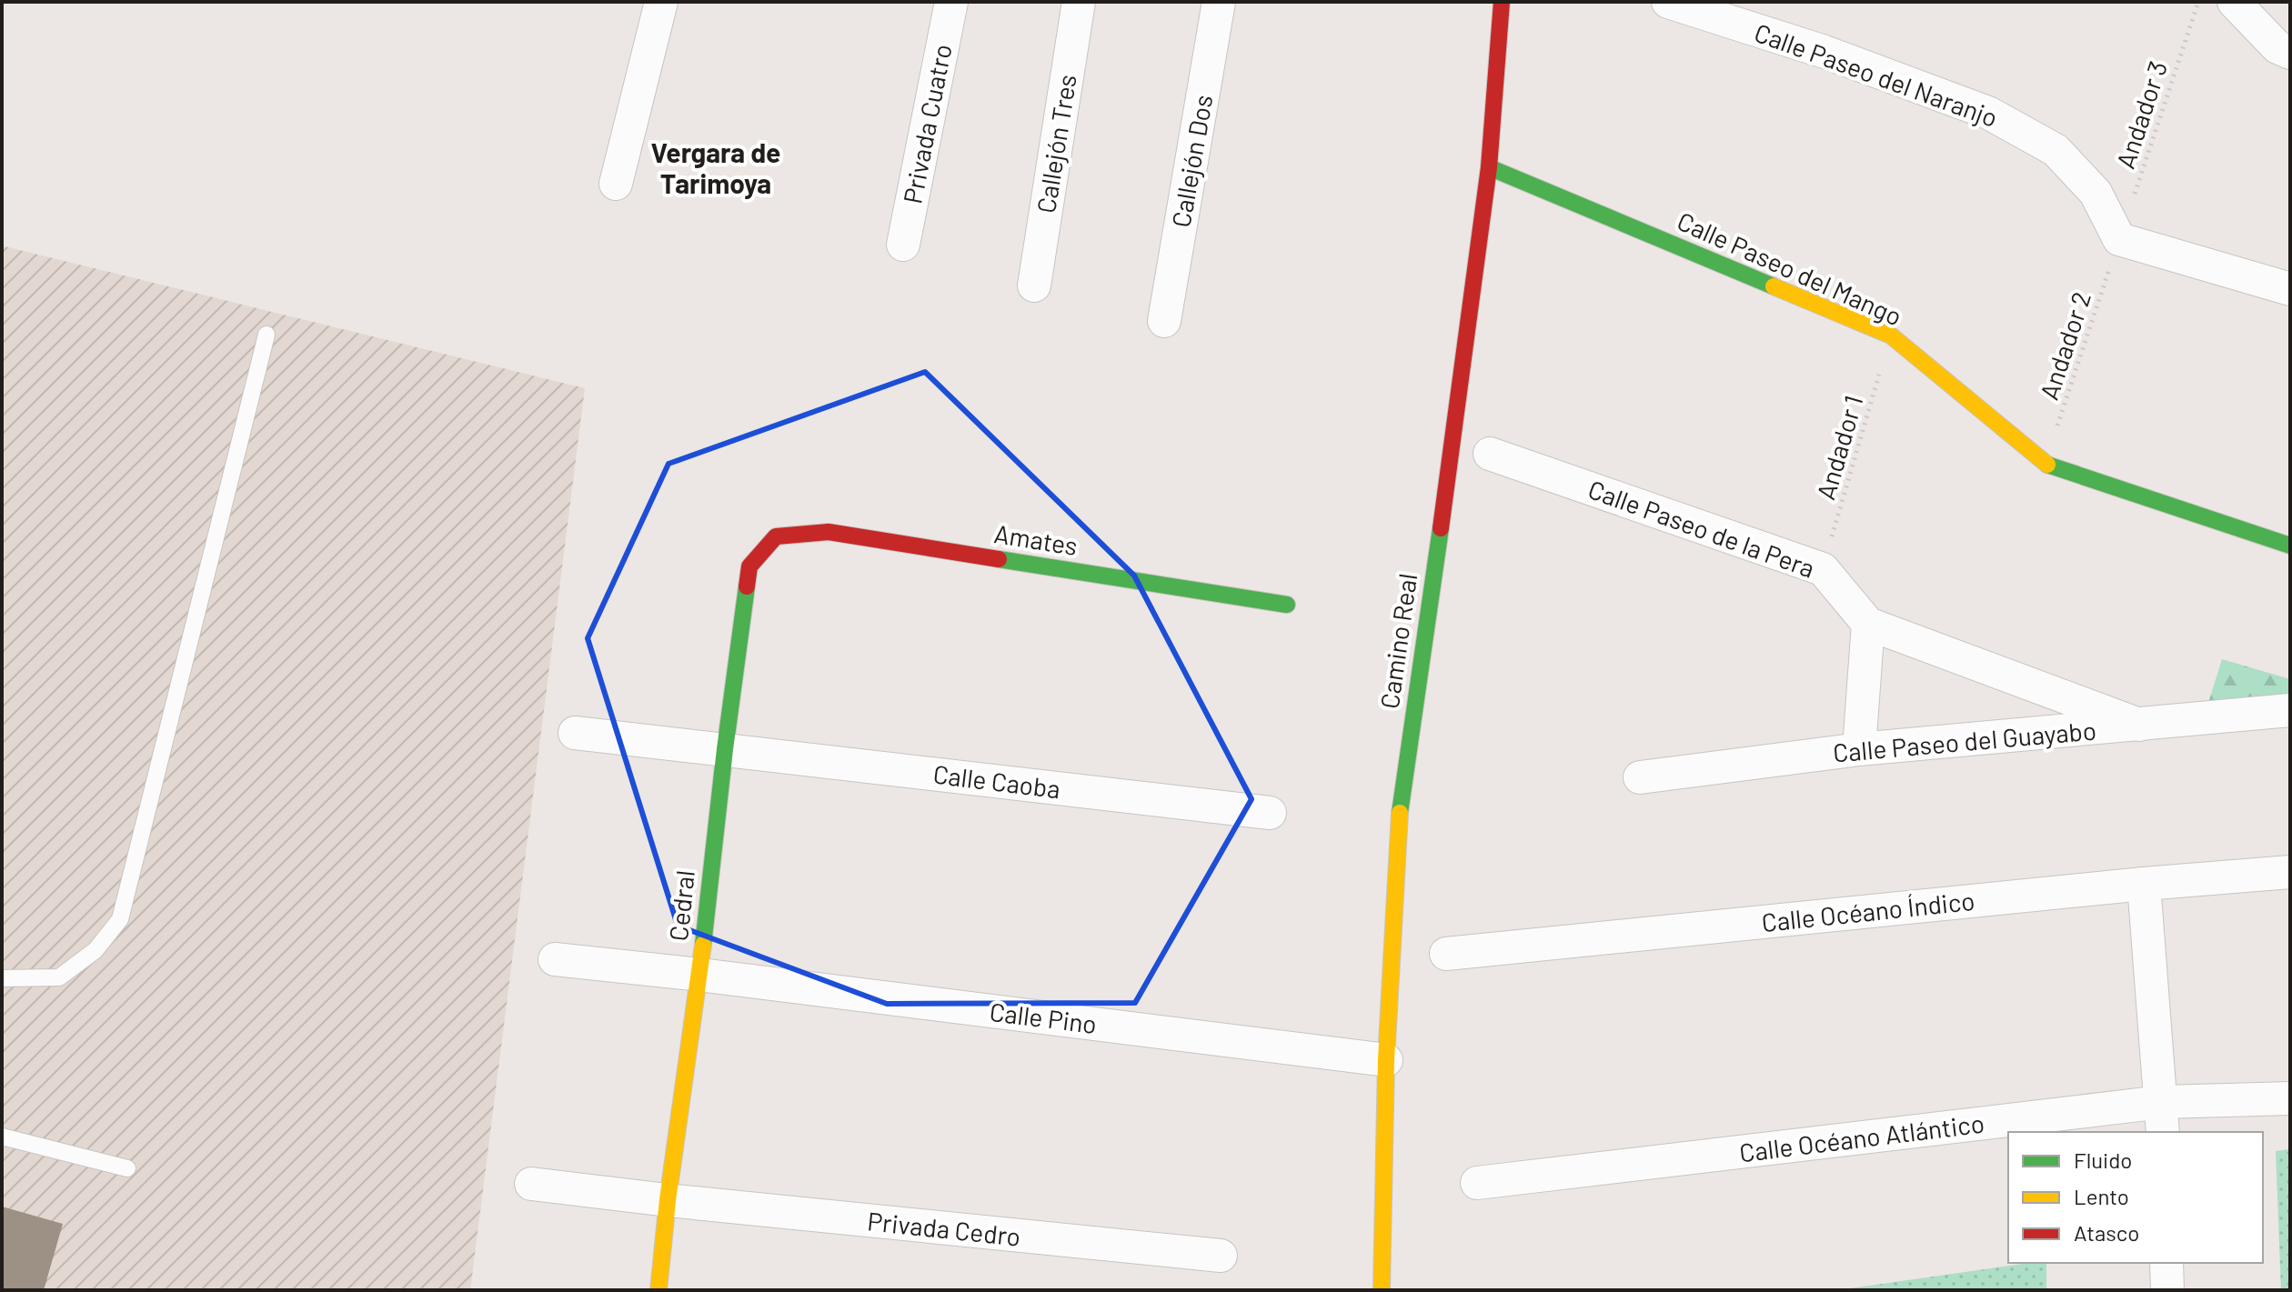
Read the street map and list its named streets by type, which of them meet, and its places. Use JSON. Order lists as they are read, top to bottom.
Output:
{
  "streets": {
    "street": [
      "Calle Paseo del Naranjo",
      "Privada Cuatro",
      "Callejón Tres",
      "Callejón Dos",
      "Calle Paseo del Mango",
      "Calle Paseo de la Pera",
      "Amates",
      "Camino Real",
      "Calle Paseo del Guayabo",
      "Calle Caoba",
      "Cedral",
      "Calle Océano Índico",
      "Calle Pino",
      "Calle Océano Atlántico",
      "Privada Cedro"
    ],
    "path": ["Andador 3", "Andador 2", "Andador 1"]
  },
  "crossings": [
    ["Calle Paseo del Naranjo", "Andador 3"],
    ["Calle Paseo del Naranjo", "Andador 2"],
    ["Andador 3", "Andador 2"],
    ["Calle Paseo del Mango", "Andador 2"],
    ["Calle Paseo del Mango", "Andador 1"],
    ["Calle Paseo del Mango", "Camino Real"],
    ["Andador 1", "Calle Paseo de la Pera"],
    ["Calle Paseo de la Pera", "Calle Paseo del Guayabo"],
    ["Amates", "Cedral"],
    ["Camino Real", "Calle Pino"],
    ["Calle Caoba", "Cedral"],
    ["Cedral", "Calle Pino"],
    ["Cedral", "Privada Cedro"]
  ],
  "districts": ["Vergara de Tarimoya"],
  "legend": ["Fluido", "Lento", "Atasco"]
}
